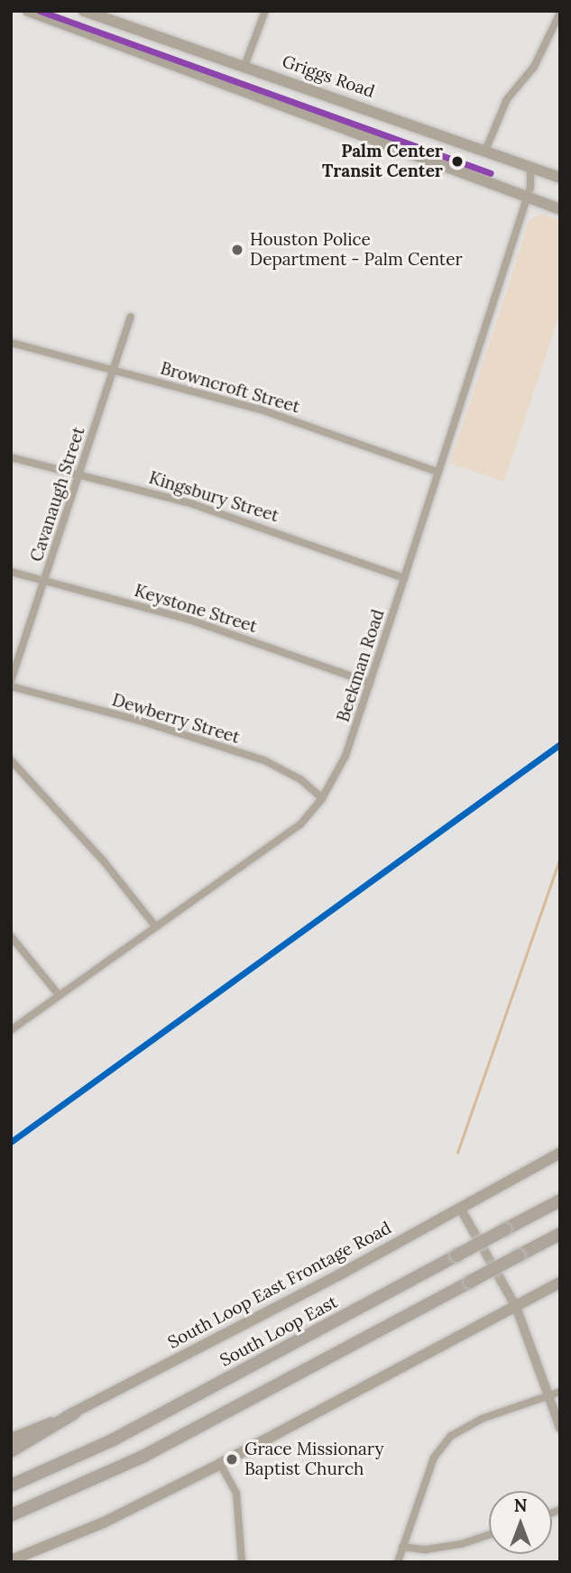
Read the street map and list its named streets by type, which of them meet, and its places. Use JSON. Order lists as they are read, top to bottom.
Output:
{
  "streets": {
    "highway": ["South Loop East"],
    "main road": ["Griggs Road", "South Loop East Frontage Road"],
    "street": [
      "Browncroft Street",
      "Cavanaugh Street",
      "Kingsbury Street",
      "Keystone Street",
      "Beekman Road",
      "Dewberry Street"
    ]
  },
  "crossings": [
    ["Griggs Road", "Beekman Road"],
    ["Browncroft Street", "Cavanaugh Street"],
    ["Browncroft Street", "Beekman Road"],
    ["Cavanaugh Street", "Kingsbury Street"],
    ["Cavanaugh Street", "Keystone Street"],
    ["Kingsbury Street", "Beekman Road"],
    ["Keystone Street", "Beekman Road"],
    ["Beekman Road", "Dewberry Street"]
  ],
  "places": ["Palm Center Transit Center", "Houston Police Department - Palm Center", "Grace Missionary Baptist Church"],
  "north": "top"
}
